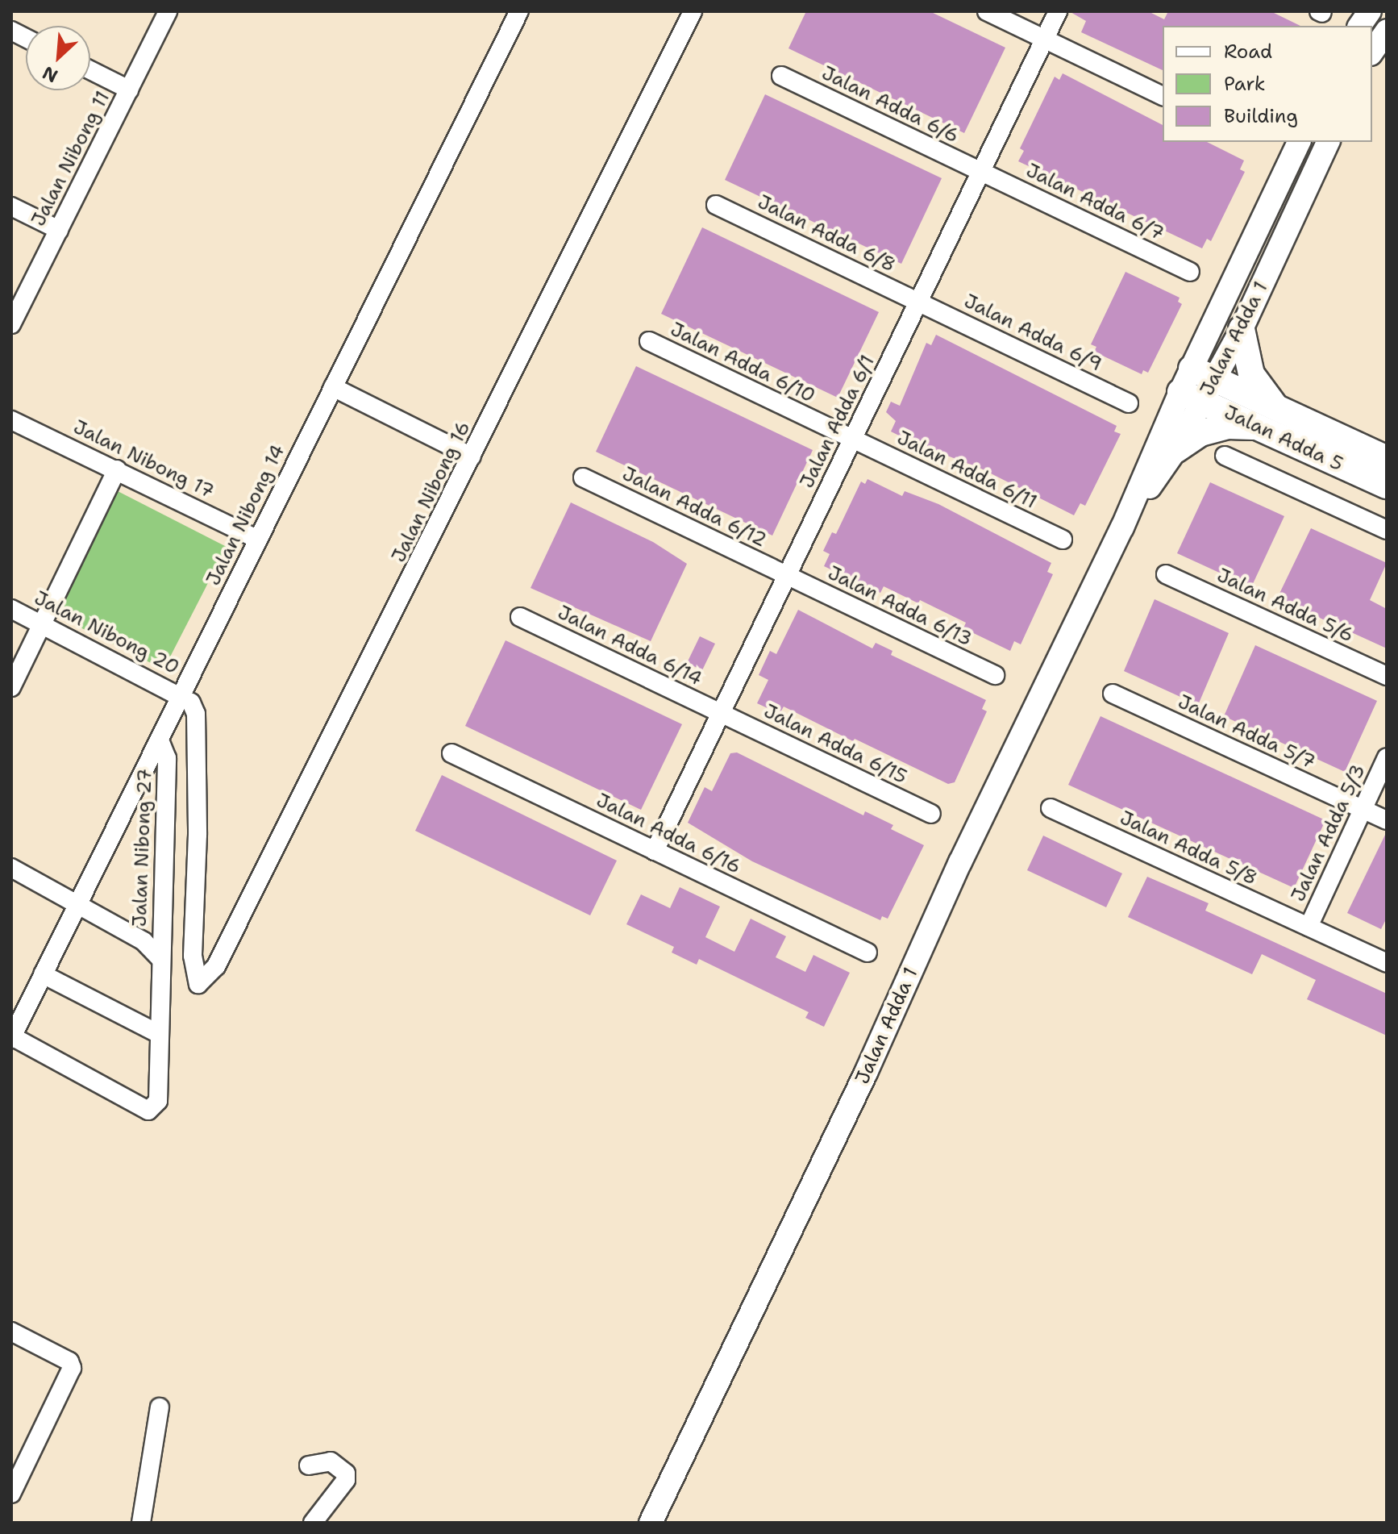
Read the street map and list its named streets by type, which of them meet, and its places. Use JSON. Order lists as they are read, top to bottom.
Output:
{
  "streets": {
    "main road": ["Jalan Adda 5"],
    "street": [
      "Jalan Adda 6/6",
      "Jalan Nibong 11",
      "Jalan Adda 6/7",
      "Jalan Adda 6/8",
      "Jalan Adda 6/9",
      "Jalan Adda 1",
      "Jalan Adda 6/10",
      "Jalan Adda 6/1",
      "Jalan Nibong 17",
      "Jalan Adda 6/11",
      "Jalan Nibong 16",
      "Jalan Adda 6/12",
      "Jalan Nibong 14",
      "Jalan Adda 5/6",
      "Jalan Adda 6/13",
      "Jalan Nibong 20",
      "Jalan Adda 6/14",
      "Jalan Adda 5/7",
      "Jalan Adda 6/15",
      "Jalan Adda 5/3",
      "Jalan Adda 6/16",
      "Jalan Nibong 27",
      "Jalan Adda 5/8"
    ]
  },
  "crossings": [
    ["Jalan Adda 6/6", "Jalan Adda 6/7"],
    ["Jalan Adda 6/6", "Jalan Adda 6/1"],
    ["Jalan Adda 6/7", "Jalan Adda 6/1"],
    ["Jalan Adda 6/8", "Jalan Adda 6/9"],
    ["Jalan Adda 6/8", "Jalan Adda 6/1"],
    ["Jalan Adda 6/9", "Jalan Adda 6/1"],
    ["Jalan Adda 1", "Jalan Adda 5"],
    ["Jalan Adda 6/10", "Jalan Adda 6/1"],
    ["Jalan Adda 6/10", "Jalan Adda 6/11"],
    ["Jalan Adda 6/1", "Jalan Adda 6/11"],
    ["Jalan Adda 6/1", "Jalan Adda 6/12"],
    ["Jalan Adda 6/1", "Jalan Adda 6/13"],
    ["Jalan Adda 6/1", "Jalan Adda 6/14"],
    ["Jalan Adda 6/1", "Jalan Adda 6/15"],
    ["Jalan Adda 6/1", "Jalan Adda 6/16"],
    ["Jalan Nibong 17", "Jalan Nibong 14"],
    ["Jalan Nibong 16", "Jalan Nibong 14"],
    ["Jalan Nibong 16", "Jalan Nibong 20"],
    ["Jalan Adda 6/12", "Jalan Adda 6/13"],
    ["Jalan Nibong 14", "Jalan Nibong 20"],
    ["Jalan Nibong 14", "Jalan Nibong 27"],
    ["Jalan Adda 6/14", "Jalan Adda 6/15"],
    ["Jalan Adda 5/7", "Jalan Adda 5/3"],
    ["Jalan Adda 5/3", "Jalan Adda 5/8"]
  ],
  "legend": ["Road", "Park", "Building"],
  "north": "bottom left"
}
